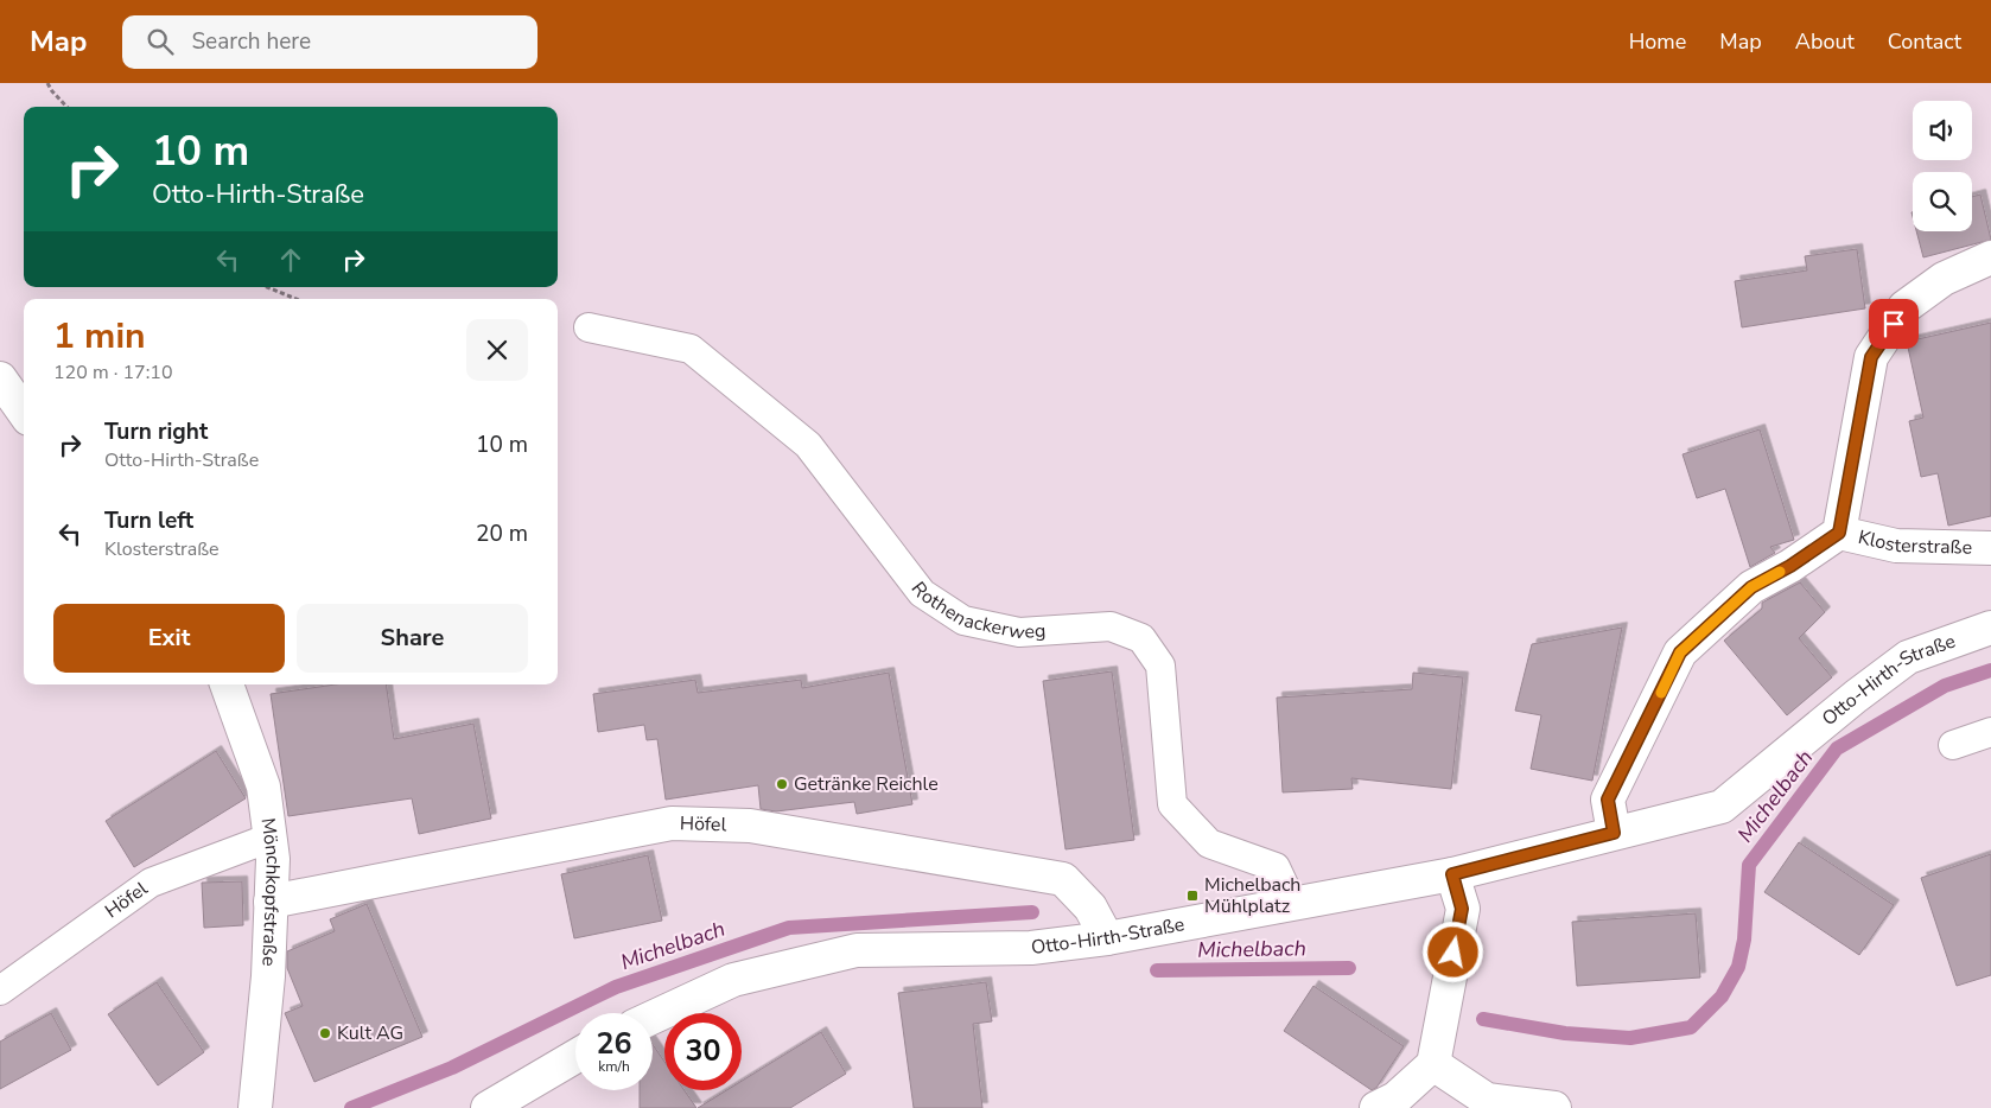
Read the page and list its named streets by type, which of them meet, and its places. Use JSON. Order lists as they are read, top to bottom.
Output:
{
  "streets": {
    "street": [
      "Klosterstraße",
      "Otto-Hirth-Straße",
      "Höfel",
      "Mönchkopfstraße"
    ],
    "lane": ["Rothenackerweg"]
  },
  "crossings": [
    ["Klosterstraße", "Otto-Hirth-Straße"],
    ["Rothenackerweg", "Otto-Hirth-Straße"],
    ["Otto-Hirth-Straße", "Höfel"],
    ["Höfel", "Mönchkopfstraße"]
  ],
  "water": ["Michelbach"],
  "places": {
    "other": ["Getränke Reichle", "Kult AG"],
    "transit": ["Michelbach Mühlplatz"]
  },
  "page": {
    "header": "Map",
    "search": "Search here",
    "nav": [
      "Home",
      "Map",
      "About",
      "Contact"
    ],
    "turn": ["10 m", "Otto-Hirth-Straße"],
    "heading": ["1 min", "120 m · 17:10"],
    "list": [
      {
        "name": "Turn right",
        "note": "Otto-Hirth-Straße",
        "value": "10 m"
      },
      {
        "name": "Turn left",
        "note": "Klosterstraße",
        "value": "20 m"
      }
    ],
    "buttons": ["Exit", "Share"],
    "speed": "26 km/h",
    "limit": "30"
  }
}
